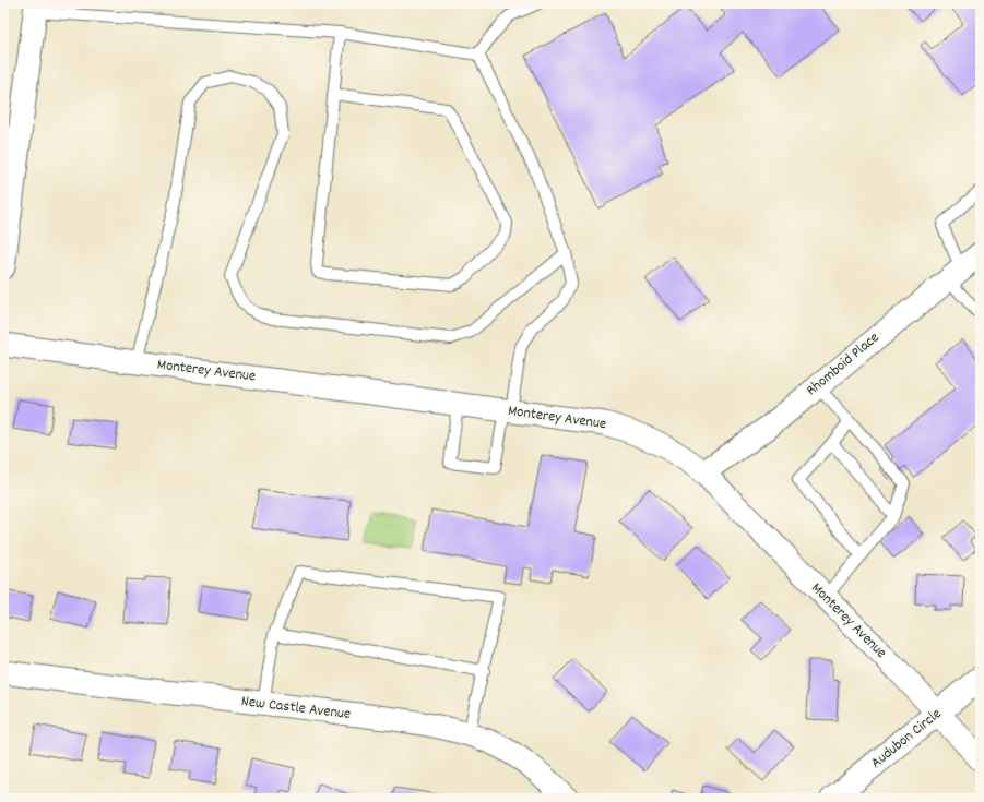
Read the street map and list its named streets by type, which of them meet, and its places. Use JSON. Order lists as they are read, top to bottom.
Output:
{
  "streets": {
    "street": [
      "Rhomboid Place",
      "Monterey Avenue",
      "New Castle Avenue",
      "Audubon Circle"
    ]
  },
  "crossings": [
    ["Rhomboid Place", "Monterey Avenue"],
    ["Monterey Avenue", "Audubon Circle"]
  ]
}
